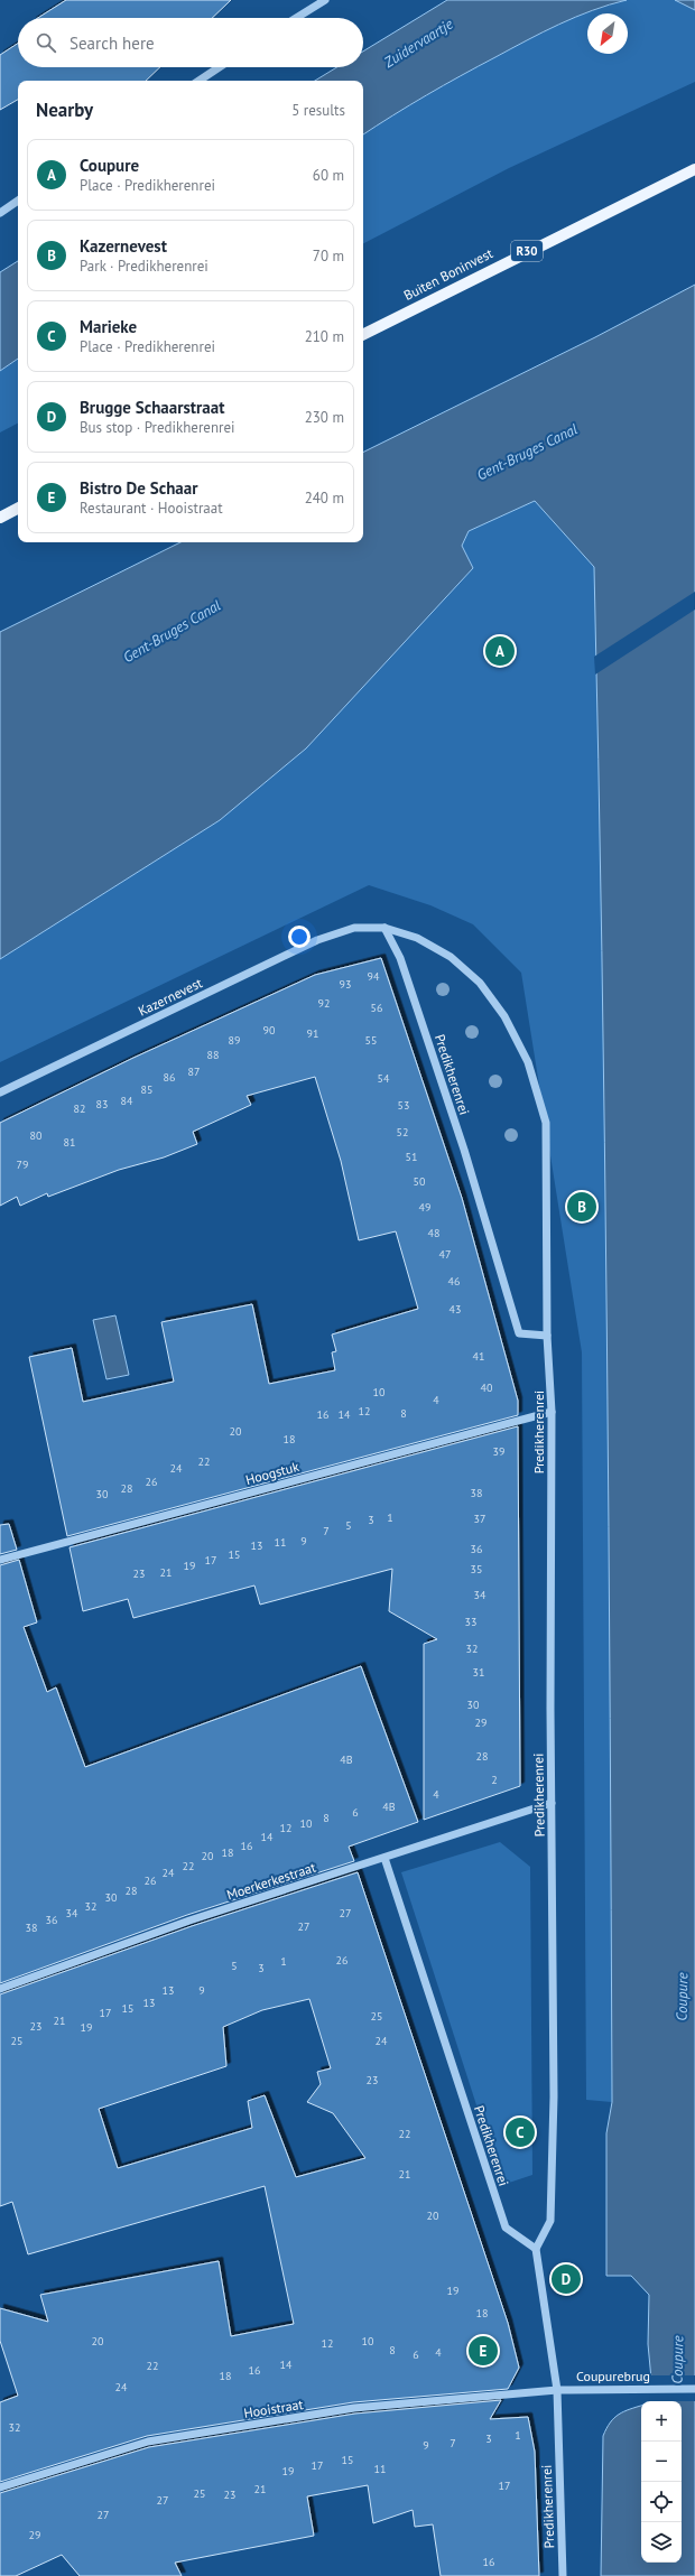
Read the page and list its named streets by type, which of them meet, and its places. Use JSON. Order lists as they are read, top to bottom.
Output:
{
  "streets": {
    "main road": ["R30", "Buiten Boninvest"],
    "street": [
      "Kazernevest",
      "Predikherenrei",
      "Hoogstuk",
      "Moerkerkestraat",
      "Coupurebrug",
      "Hooistraat"
    ]
  },
  "crossings": [
    ["Kazernevest", "Predikherenrei"],
    ["Predikherenrei", "Hoogstuk"],
    ["Predikherenrei", "Moerkerkestraat"],
    ["Predikherenrei", "Coupurebrug"],
    ["Predikherenrei", "Hooistraat"],
    ["Coupurebrug", "Hooistraat"]
  ],
  "water": ["Zuidervaartje", "Gent-Bruges Canal", "Coupure"],
  "house_numbers": [
    "94",
    "93",
    "92",
    "56",
    "90",
    "91",
    "89",
    "55",
    "88",
    "87",
    "86",
    "54",
    "85",
    "84",
    "83",
    "53",
    "82",
    "52",
    "80",
    "81",
    "51",
    "79",
    "50",
    "49",
    "48",
    "47",
    "46",
    "43",
    "41",
    "40",
    "10",
    "4",
    "12",
    "8",
    "16",
    "14",
    "20",
    "18",
    "39",
    "22",
    "24",
    "26",
    "28",
    "38",
    "30",
    "1",
    "37",
    "3",
    "5",
    "7",
    "9",
    "11",
    "13",
    "36",
    "15",
    "17",
    "19",
    "35",
    "21",
    "23",
    "34",
    "33",
    "32",
    "31",
    "30",
    "29",
    "28",
    "4B",
    "2",
    "4",
    "4B",
    "6",
    "8",
    "10",
    "12",
    "14",
    "16",
    "18",
    "20",
    "22",
    "24",
    "26",
    "28",
    "30",
    "32",
    "34",
    "27",
    "36",
    "27",
    "38",
    "26",
    "1",
    "5",
    "3",
    "13",
    "9",
    "13",
    "15",
    "17",
    "25",
    "21",
    "23",
    "19",
    "25",
    "24",
    "23",
    "22",
    "21",
    "20",
    "19",
    "18",
    "20",
    "10",
    "12",
    "8",
    "4",
    "6",
    "14",
    "22",
    "16",
    "18",
    "24",
    "32",
    "1",
    "3",
    "7",
    "9",
    "15",
    "17",
    "11",
    "19",
    "17",
    "21",
    "25",
    "23",
    "27",
    "27",
    "29",
    "16"
  ],
  "north": "bottom left",
  "page": {
    "search": "Search here",
    "heading": ["Nearby", "5 results"],
    "list": [
      {
        "mark": "A",
        "name": "Coupure",
        "note": "Place · Predikherenrei",
        "value": "60 m"
      },
      {
        "mark": "B",
        "name": "Kazernevest",
        "note": "Park · Predikherenrei",
        "value": "70 m"
      },
      {
        "mark": "C",
        "name": "Marieke",
        "note": "Place · Predikherenrei",
        "value": "210 m"
      },
      {
        "mark": "D",
        "name": "Brugge Schaarstraat",
        "note": "Bus stop · Predikherenrei",
        "value": "230 m"
      },
      {
        "mark": "E",
        "name": "Bistro De Schaar",
        "note": "Restaurant · Hooistraat",
        "value": "240 m"
      }
    ],
    "pins": [
      "A",
      "B",
      "C",
      "D",
      "E"
    ],
    "map_buttons": ["+", "−"]
  }
}
